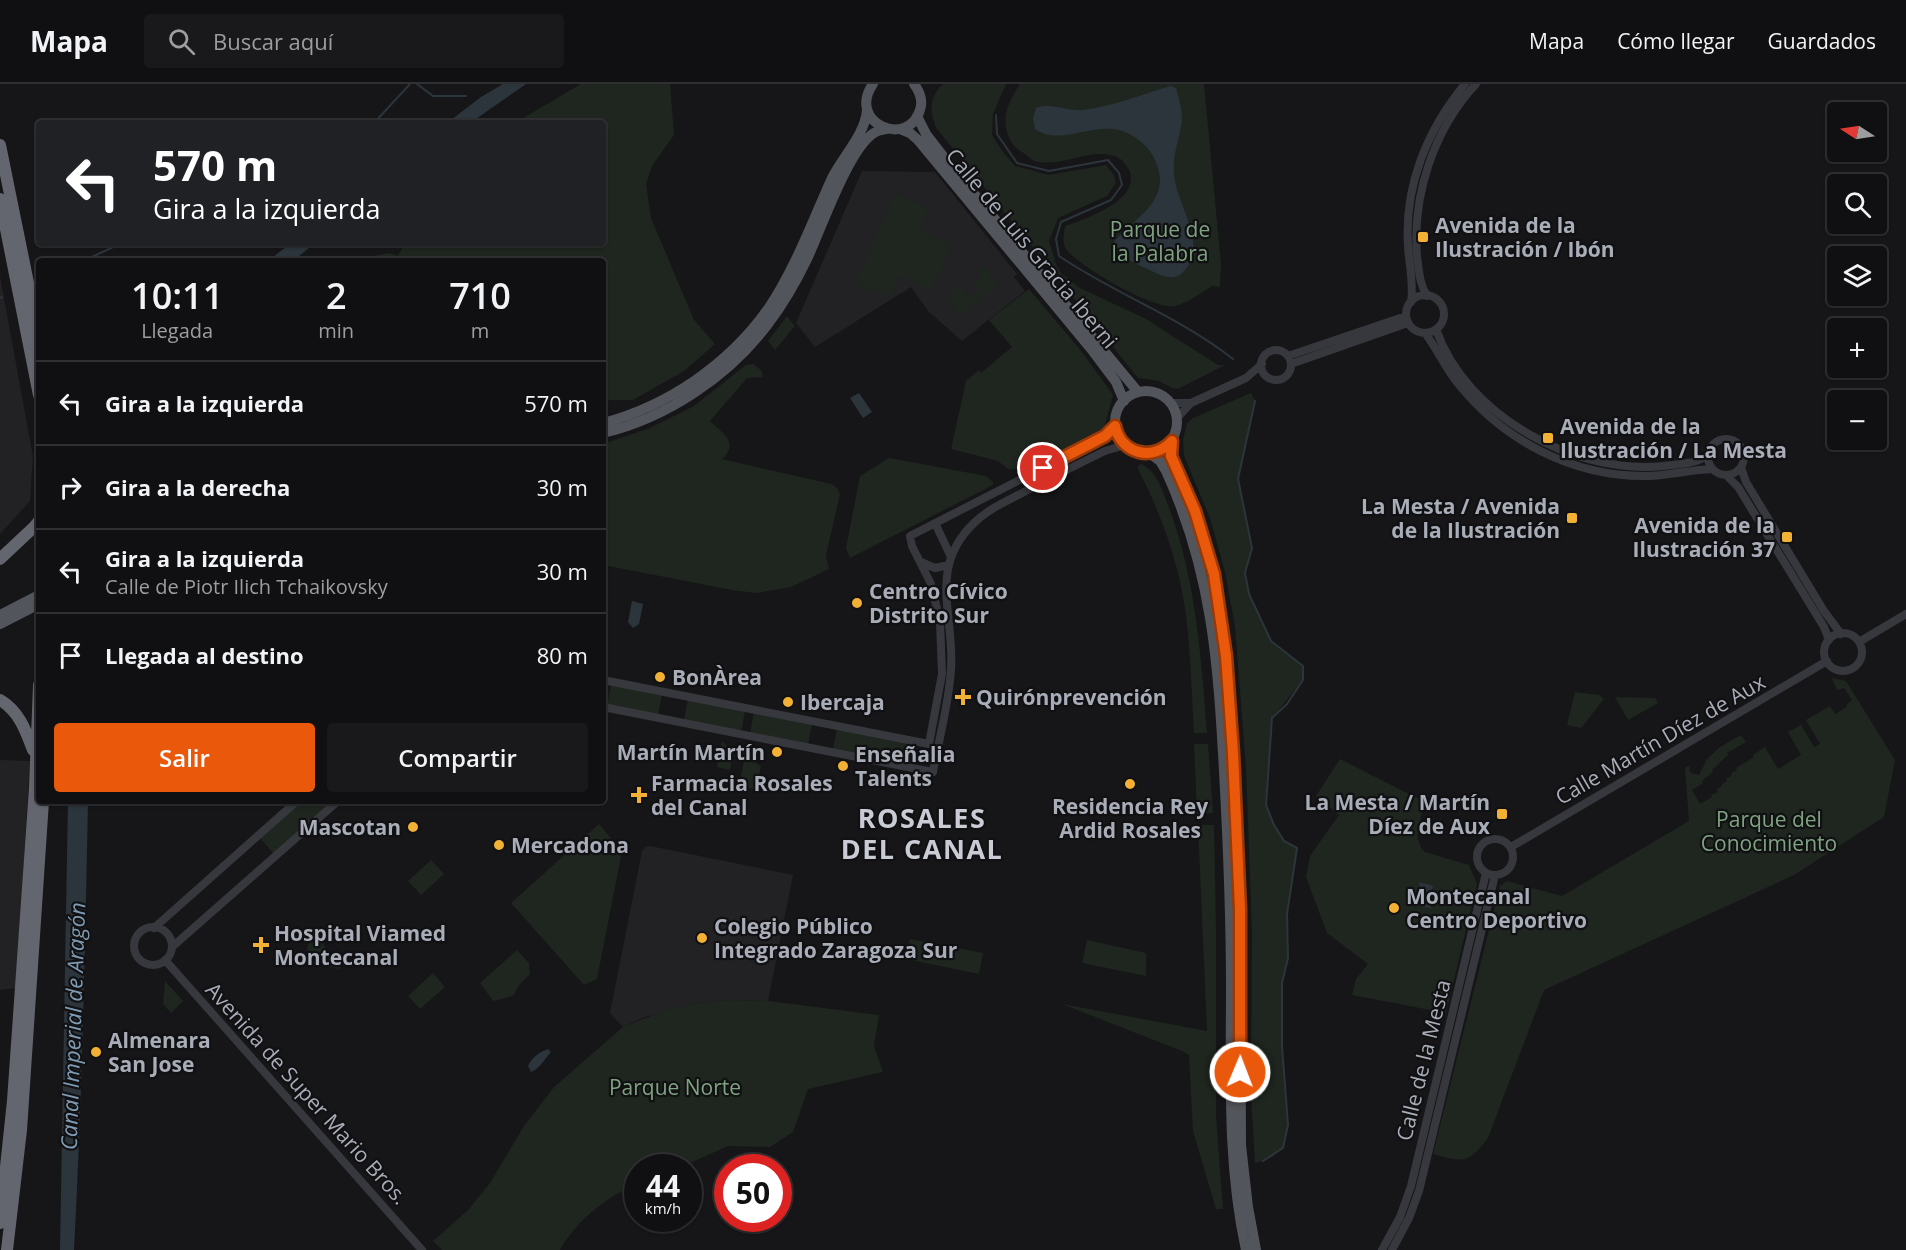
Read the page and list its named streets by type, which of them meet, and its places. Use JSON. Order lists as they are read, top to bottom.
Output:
{
  "streets": {
    "main road": ["Calle de Luis Gracia Iberni"],
    "street": ["Calle Martín Díez de Aux", "Calle de la Mesta", "Avenida de Super Mario Bros."]
  },
  "crossings": [
    ["Calle Martín Díez de Aux", "Calle de la Mesta"]
  ],
  "districts": ["ROSALES DEL CANAL"],
  "water": ["Canal Imperial de Aragón"],
  "parks": ["Parque de la Palabra", "Parque del Conocimiento", "Parque Norte"],
  "places": {
    "transit": [
      "Avenida de la Ilustración / Ibón",
      "Avenida de la Ilustración / La Mesta",
      "La Mesta / Avenida de la Ilustración",
      "Avenida de la Ilustración 37",
      "La Mesta / Martín Díez de Aux"
    ],
    "other": [
      "Centro Cívico Distrito Sur",
      "BonÀrea",
      "Ibercaja",
      "Martín Martín",
      "Enseñalia Talents",
      "Residencia Rey Ardid Rosales",
      "Mascotan",
      "Mercadona",
      "Montecanal Centro Deportivo",
      "Colegio Público Integrado Zaragoza Sur",
      "Almenara San Jose"
    ],
    "health": ["Quirónprevención", "Farmacia Rosales del Canal", "Hospital Viamed Montecanal"]
  },
  "north": "left",
  "page": {
    "header": "Mapa",
    "search": "Buscar aquí",
    "nav": ["Mapa", "Cómo llegar", "Guardados"],
    "map_buttons": ["+", "−"],
    "turn": ["570 m", "Gira a la izquierda"],
    "eta": [
      "10:11",
      "Llegada",
      "2",
      "min",
      "710",
      "m"
    ],
    "list": [
      {
        "name": "Gira a la izquierda",
        "value": "570 m"
      },
      {
        "name": "Gira a la derecha",
        "value": "30 m"
      },
      {
        "name": "Gira a la izquierda",
        "note": "Calle de Piotr Ilich Tchaikovsky",
        "value": "30 m"
      },
      {
        "name": "Llegada al destino",
        "value": "80 m"
      }
    ],
    "buttons": ["Salir", "Compartir"],
    "speed": "44 km/h",
    "limit": "50"
  }
}
